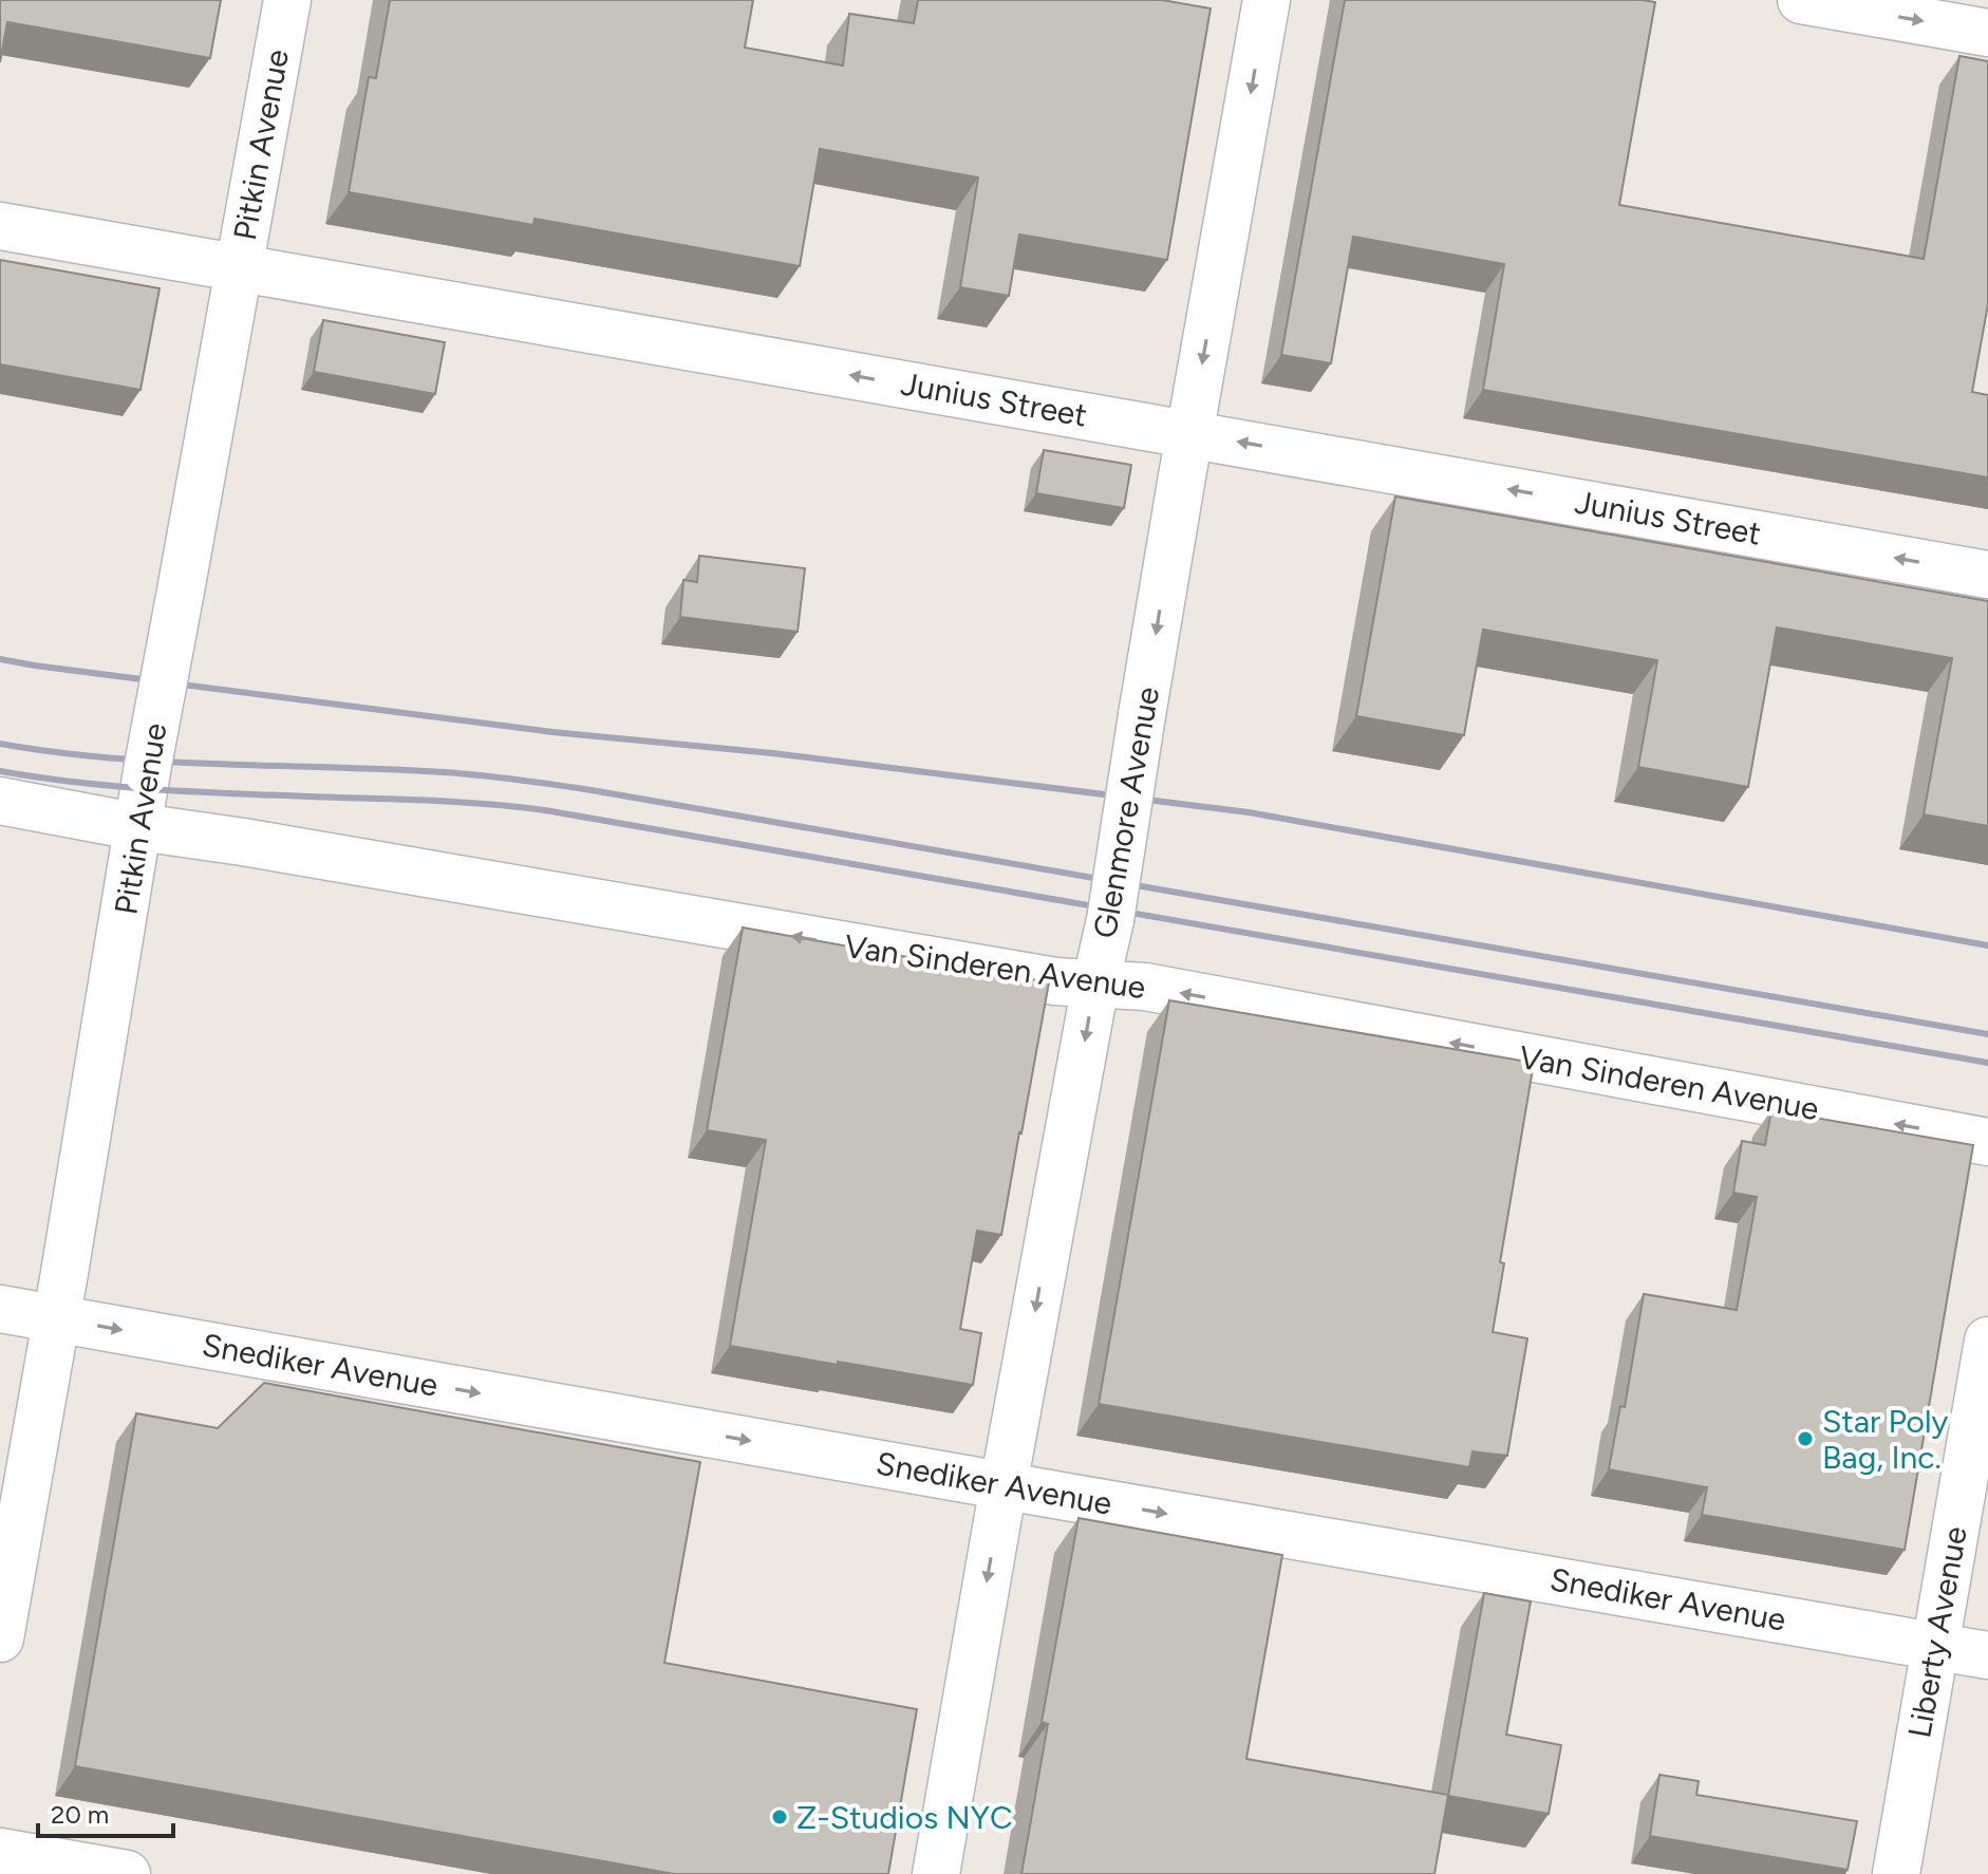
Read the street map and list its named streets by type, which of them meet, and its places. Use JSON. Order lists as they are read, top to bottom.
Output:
{
  "streets": {
    "street": [
      "Pitkin Avenue",
      "Junius Street",
      "Glenmore Avenue",
      "Van Sinderen Avenue",
      "Snediker Avenue",
      "Liberty Avenue"
    ]
  },
  "crossings": [
    ["Pitkin Avenue", "Junius Street"],
    ["Pitkin Avenue", "Van Sinderen Avenue"],
    ["Pitkin Avenue", "Snediker Avenue"],
    ["Junius Street", "Glenmore Avenue"],
    ["Glenmore Avenue", "Van Sinderen Avenue"],
    ["Glenmore Avenue", "Snediker Avenue"],
    ["Snediker Avenue", "Liberty Avenue"]
  ],
  "one_way": [
    "Junius Street",
    "Glenmore Avenue",
    "Van Sinderen Avenue",
    "Snediker Avenue"
  ],
  "places": ["Star Poly Bag, Inc.", "Z-Studios NYC"],
  "scale_bar": "20 m"
}
